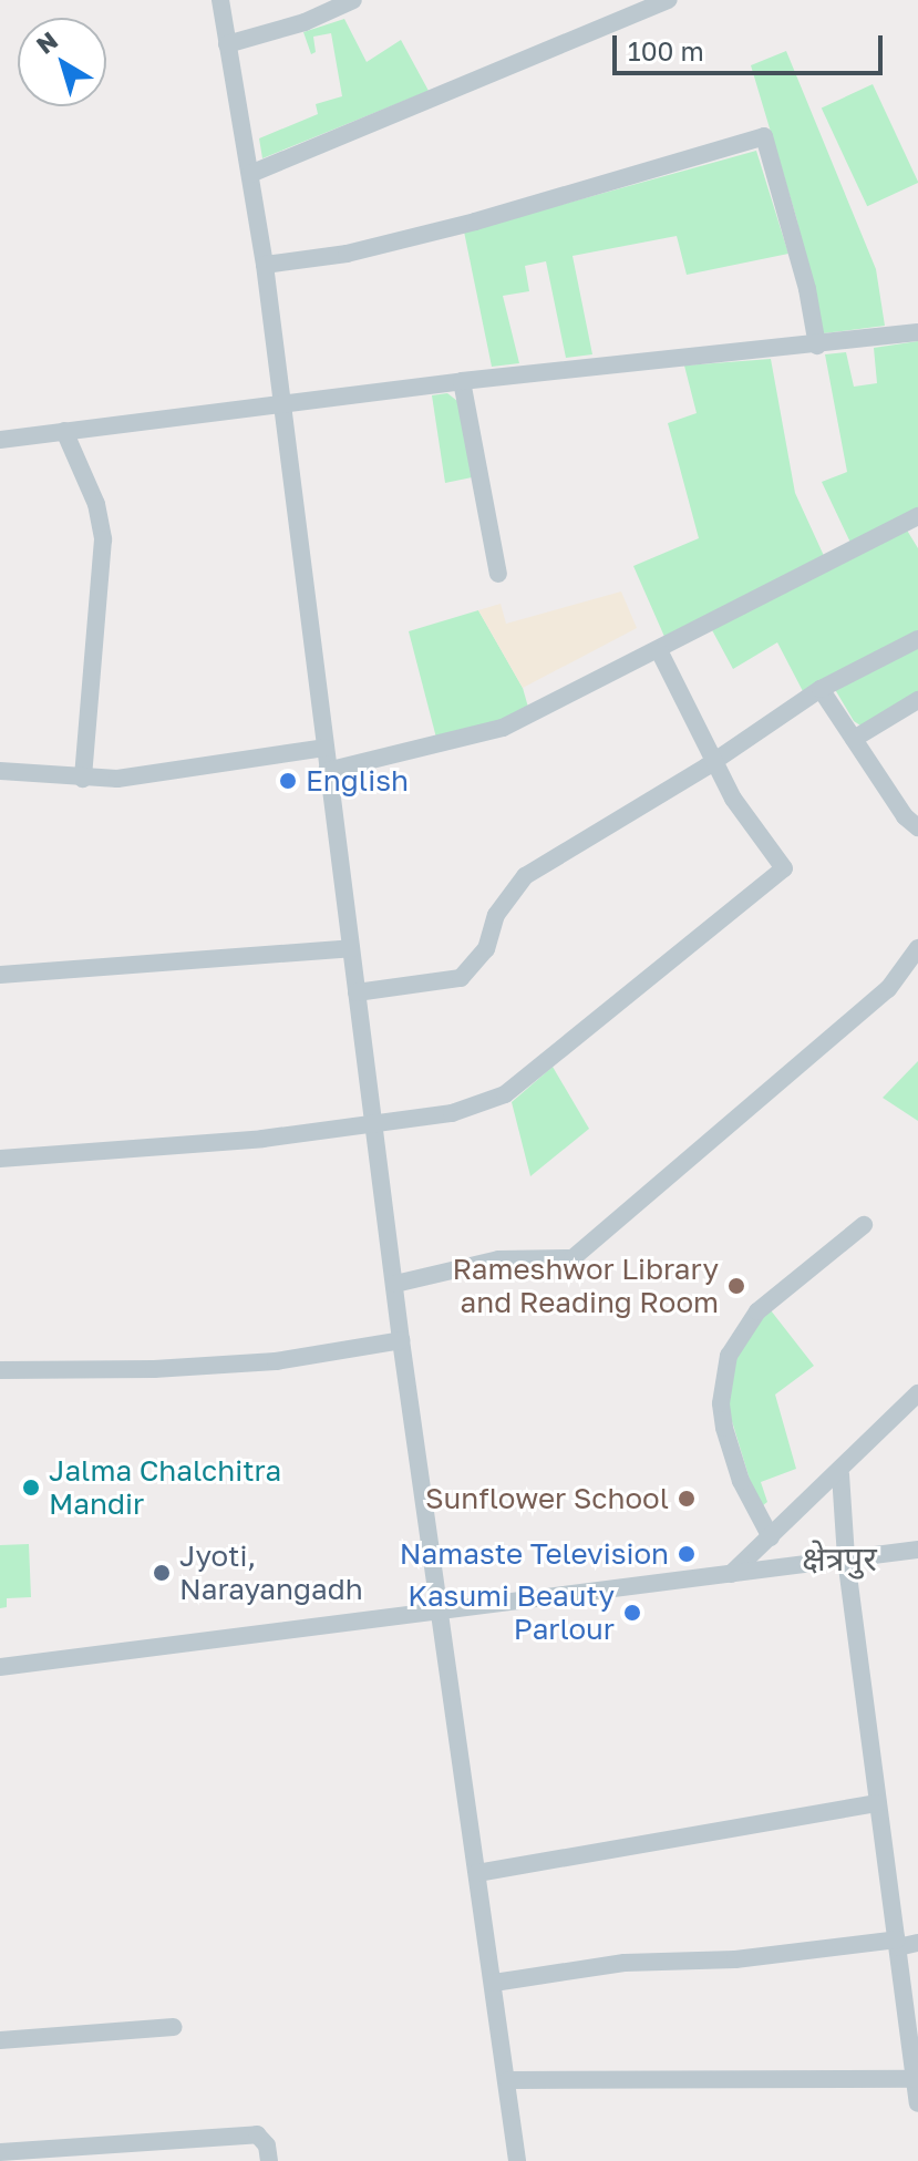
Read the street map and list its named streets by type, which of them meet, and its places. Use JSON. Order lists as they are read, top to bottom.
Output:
{
  "districts": ["क्षेत्रपुर"],
  "places": [
    "English",
    "Rameshwor Library and Reading Room",
    "Jalma Chalchitra Mandir",
    "Sunflower School",
    "Namaste Television",
    "Jyoti, Narayangadh",
    "Kasumi Beauty Parlour"
  ],
  "scale_bar": "100 m",
  "north": "top left"
}
